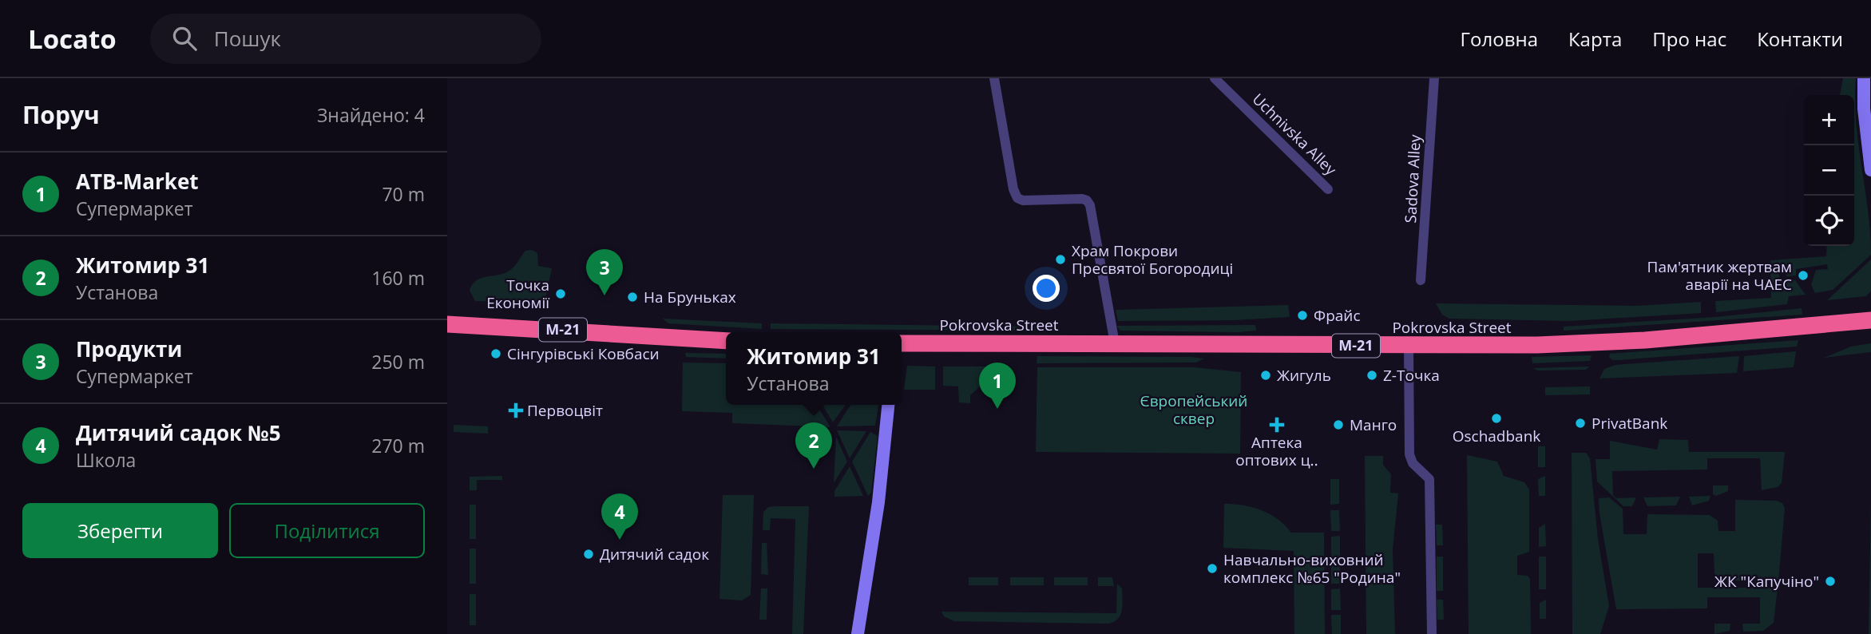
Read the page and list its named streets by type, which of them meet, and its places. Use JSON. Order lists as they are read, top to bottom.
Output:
{
  "streets": {
    "highway": ["Pokrovska Street", "М-21"],
    "street": ["Uchnivska Alley", "Sadova Alley"]
  },
  "parks": ["Європейський сквер"],
  "places": {
    "other": [
      "Храм Покрови Пресвятої Богородиці",
      "Пам'ятник жертвам аварії на ЧАЕС",
      "Точка Економії",
      "На Бруньках",
      "Фрайс",
      "Сінгурівські Ковбаси",
      "Жигуль",
      "Z-Точка",
      "Oschadbank",
      "PrivatBank",
      "Манго",
      "Дитячий садок",
      "Навчально-виховний комплекс №65 \"Родина\"",
      "ЖК \"Капучіно\""
    ],
    "health": ["Первоцвіт", "Аптека оптових ц‥"]
  },
  "page": {
    "header": "Locato",
    "search": "Пошук",
    "nav": [
      "Головна",
      "Карта",
      "Про нас",
      "Контакти"
    ],
    "heading": ["Поруч", "Знайдено: 4"],
    "map_buttons": ["+", "−"],
    "list": [
      {
        "mark": "1",
        "name": "ATB-Market",
        "note": "Супермаркет",
        "value": "70 m"
      },
      {
        "mark": "2",
        "name": "Житомир 31",
        "note": "Установа",
        "value": "160 m"
      },
      {
        "mark": "3",
        "name": "Продукти",
        "note": "Супермаркет",
        "value": "250 m"
      },
      {
        "mark": "4",
        "name": "Дитячий садок №5",
        "note": "Школа",
        "value": "270 m"
      }
    ],
    "pins": [
      "3",
      "1",
      "2",
      "4"
    ],
    "popup": ["Житомир 31", "Установа"],
    "buttons": ["Зберегти", "Поділитися"]
  }
}
